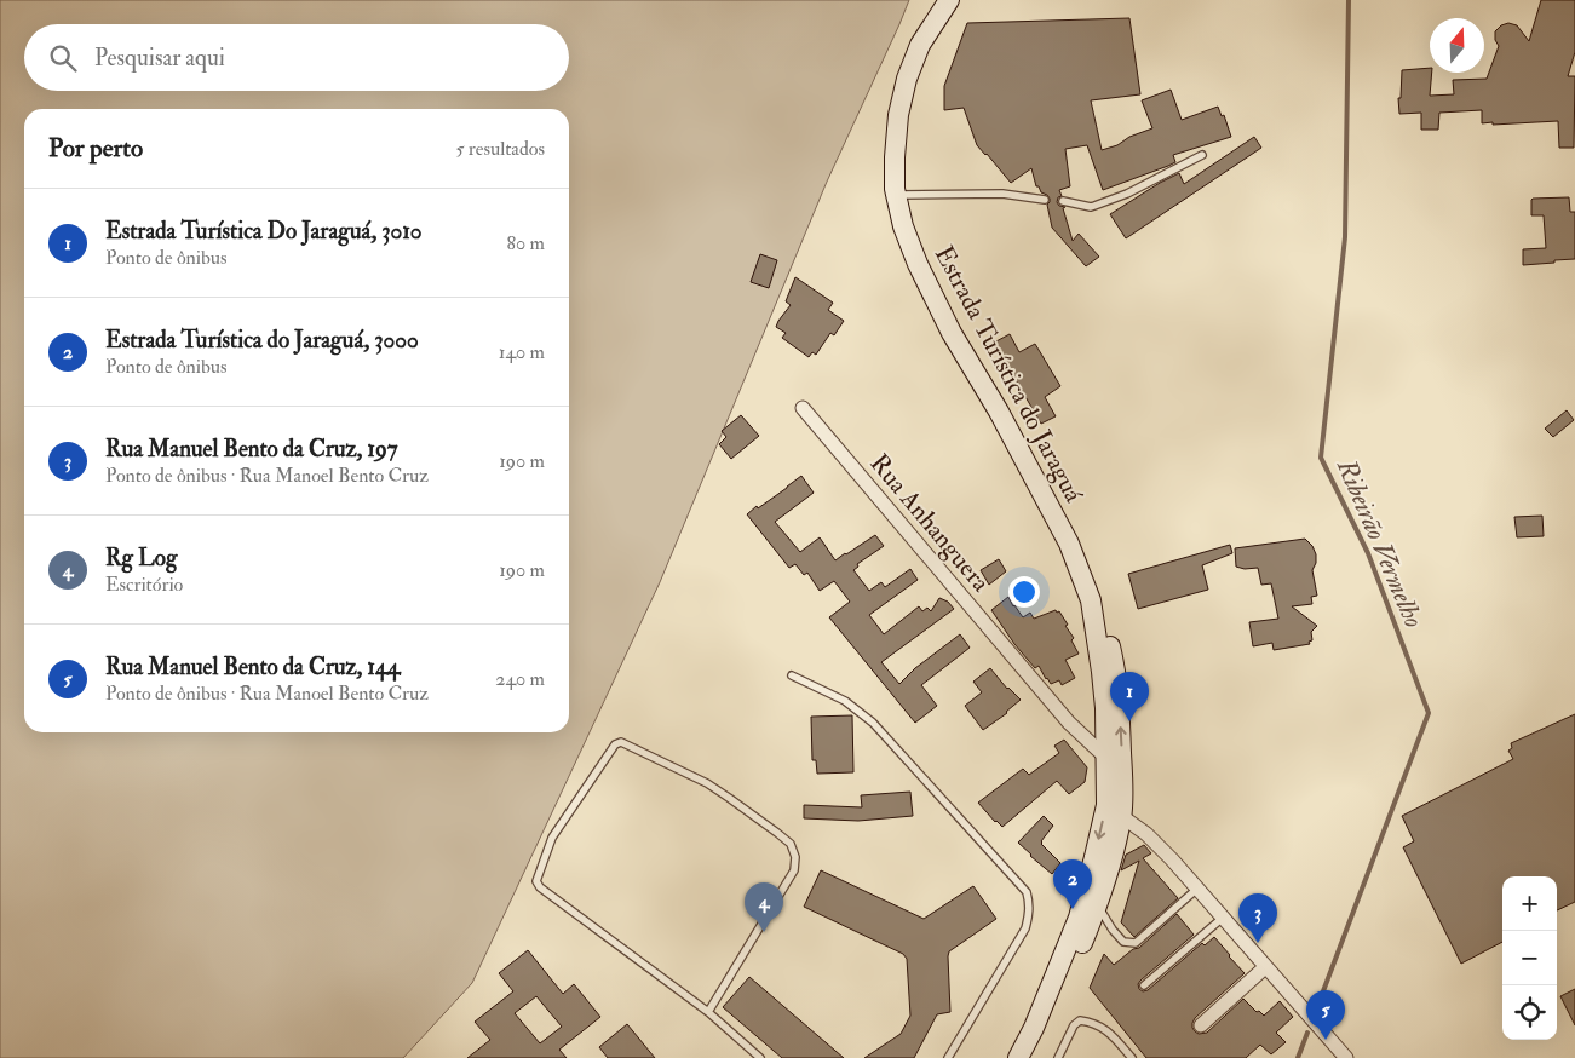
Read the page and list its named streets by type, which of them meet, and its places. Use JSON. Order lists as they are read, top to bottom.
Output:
{
  "streets": {
    "main road": ["Estrada Turística do Jaraguá"],
    "street": ["Rua Anhanguera"]
  },
  "crossings": [
    ["Estrada Turística do Jaraguá", "Rua Anhanguera"]
  ],
  "water": ["Ribeirão Vermelho"],
  "north": "top",
  "page": {
    "search": "Pesquisar aqui",
    "heading": ["Por perto", "5 resultados"],
    "list": [
      {
        "mark": "1",
        "name": "Estrada Turística Do Jaraguá, 3010",
        "note": "Ponto de ônibus",
        "value": "80 m"
      },
      {
        "mark": "2",
        "name": "Estrada Turística do Jaraguá, 3000",
        "note": "Ponto de ônibus",
        "value": "140 m"
      },
      {
        "mark": "3",
        "name": "Rua Manuel Bento da Cruz, 197",
        "note": "Ponto de ônibus · Rua Manoel Bento Cruz",
        "value": "190 m"
      },
      {
        "mark": "4",
        "name": "Rg Log",
        "note": "Escritório",
        "value": "190 m"
      },
      {
        "mark": "5",
        "name": "Rua Manuel Bento da Cruz, 144",
        "note": "Ponto de ônibus · Rua Manoel Bento Cruz",
        "value": "240 m"
      }
    ],
    "pins": [
      "1",
      "2",
      "4",
      "3",
      "5"
    ],
    "map_buttons": ["+", "−"]
  }
}
